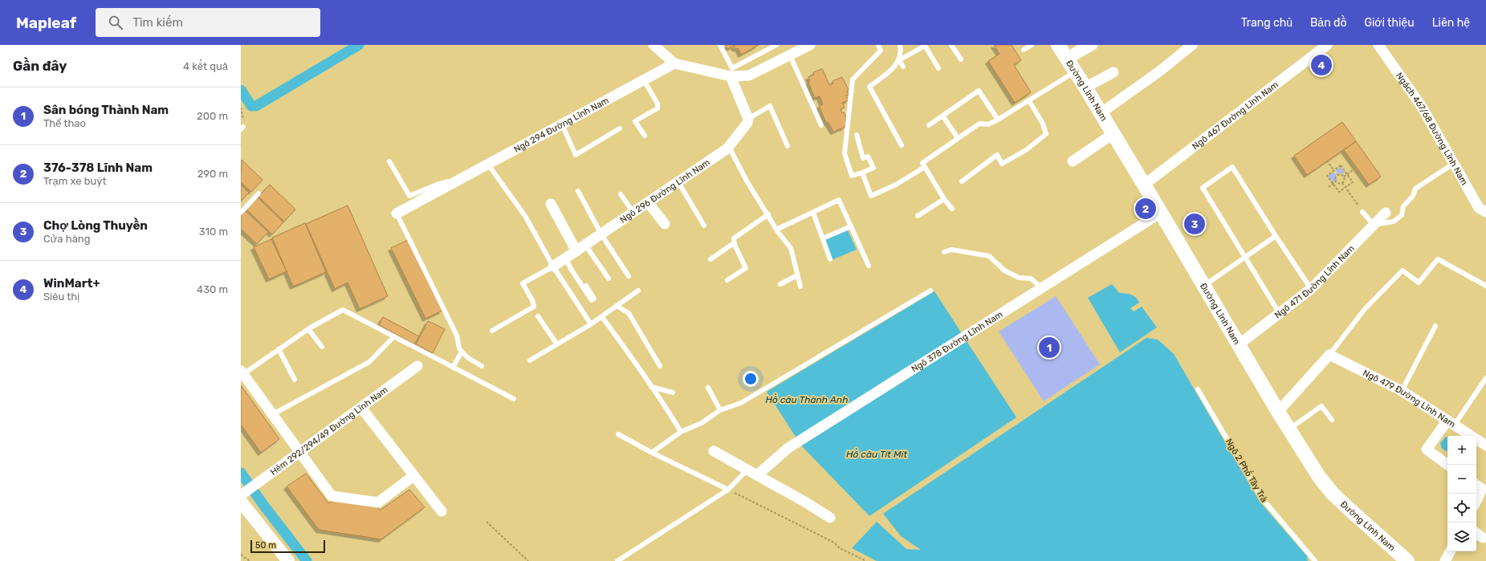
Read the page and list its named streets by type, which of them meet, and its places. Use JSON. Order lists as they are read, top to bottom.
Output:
{
  "streets": {
    "main road": ["Đường Lĩnh Nam"],
    "street": [
      "Ngõ 467 Đường Lĩnh Nam",
      "Ngõ 294 Đường Lĩnh Nam",
      "Ngách 467/68 Đường Lĩnh Nam",
      "Ngõ 296 Đường Lĩnh Nam",
      "Ngõ 471 Đường Lĩnh Nam",
      "Ngõ 378 Đường Lĩnh Nam",
      "Ngõ 479 Đường Lĩnh Nam",
      "Hẻm 292/294/49 Đường Lĩnh Nam"
    ],
    "lane": ["Ngõ 2 Phố Tây Trà"]
  },
  "crossings": [
    ["Đường Lĩnh Nam", "Ngõ 467 Đường Lĩnh Nam"],
    ["Đường Lĩnh Nam", "Ngõ 471 Đường Lĩnh Nam"],
    ["Đường Lĩnh Nam", "Ngõ 378 Đường Lĩnh Nam"]
  ],
  "water": ["Hồ câu Thành Anh", "Hồ câu Tít Mít"],
  "scale_bar": "50 m",
  "page": {
    "header": "Mapleaf",
    "search": "Tìm kiếm",
    "nav": [
      "Trang chủ",
      "Bản đồ",
      "Giới thiệu",
      "Liên hệ"
    ],
    "heading": ["Gần đây", "4 kết quả"],
    "pins": [
      "4",
      "2",
      "3",
      "1"
    ],
    "list": [
      {
        "mark": "1",
        "name": "Sân bóng Thành Nam",
        "note": "Thể thao",
        "value": "200 m"
      },
      {
        "mark": "2",
        "name": "376-378 Lĩnh Nam",
        "note": "Trạm xe buýt",
        "value": "290 m"
      },
      {
        "mark": "3",
        "name": "Chợ Lòng Thuyền",
        "note": "Cửa hàng",
        "value": "310 m"
      },
      {
        "mark": "4",
        "name": "WinMart+",
        "note": "Siêu thị",
        "value": "430 m"
      }
    ],
    "map_buttons": ["+", "−"],
    "scale": "50 m"
  }
}
